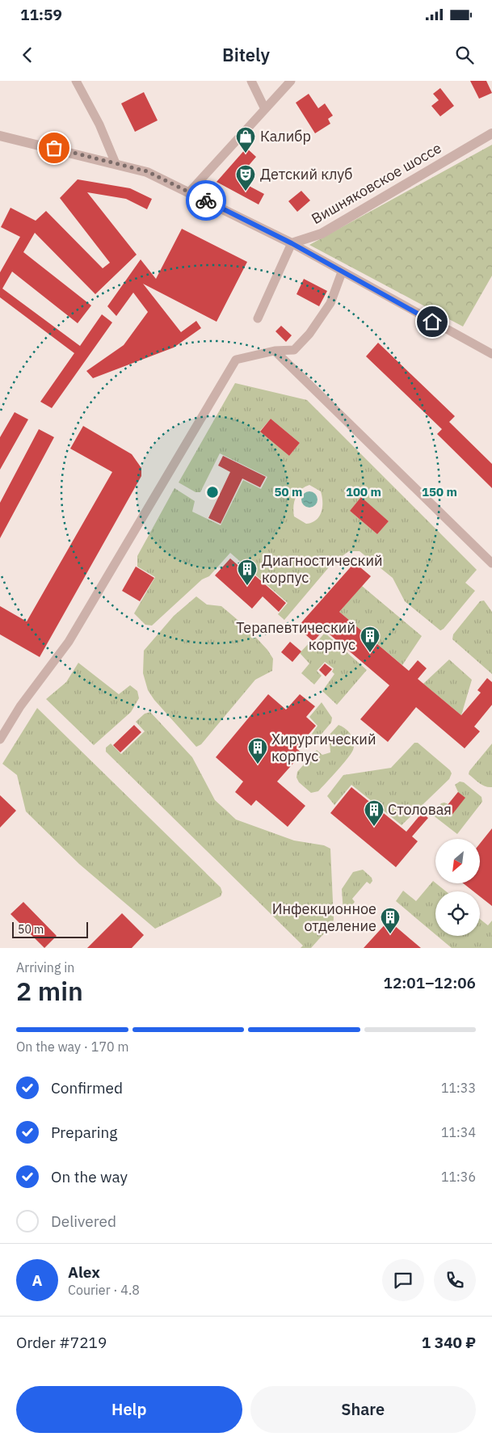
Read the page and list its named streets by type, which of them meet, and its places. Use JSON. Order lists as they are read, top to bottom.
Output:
{
  "streets": {
    "street": ["Вишняковское шоссе"]
  },
  "places": {
    "shop": ["Калибр"],
    "theatre": ["Детский клуб"],
    "building": [
      "Диагностический корпус",
      "Терапевтический корпус",
      "Хирургический корпус",
      "Столовая",
      "Инфекционное отделение"
    ]
  },
  "scale_bar": "50 m",
  "north": "bottom left",
  "page": {
    "status": "11:59",
    "header": "Bitely",
    "scale": "50 m",
    "heading": ["2 min", "Arriving in", "12:01–12:06"],
    "panel": [
      "Alex",
      "Courier · 4.8",
      "Order #7219",
      "1 340 ₽"
    ],
    "bar": "On the way · 170 m",
    "list": [
      ["Confirmed", "11:33"],
      ["Preparing", "11:34"],
      ["On the way", "11:36"],
      "Delivered"
    ],
    "round": "A",
    "buttons": ["Help", "Share"]
  },
  "rings": ["50 m", "100 m", "150 m"]
}
